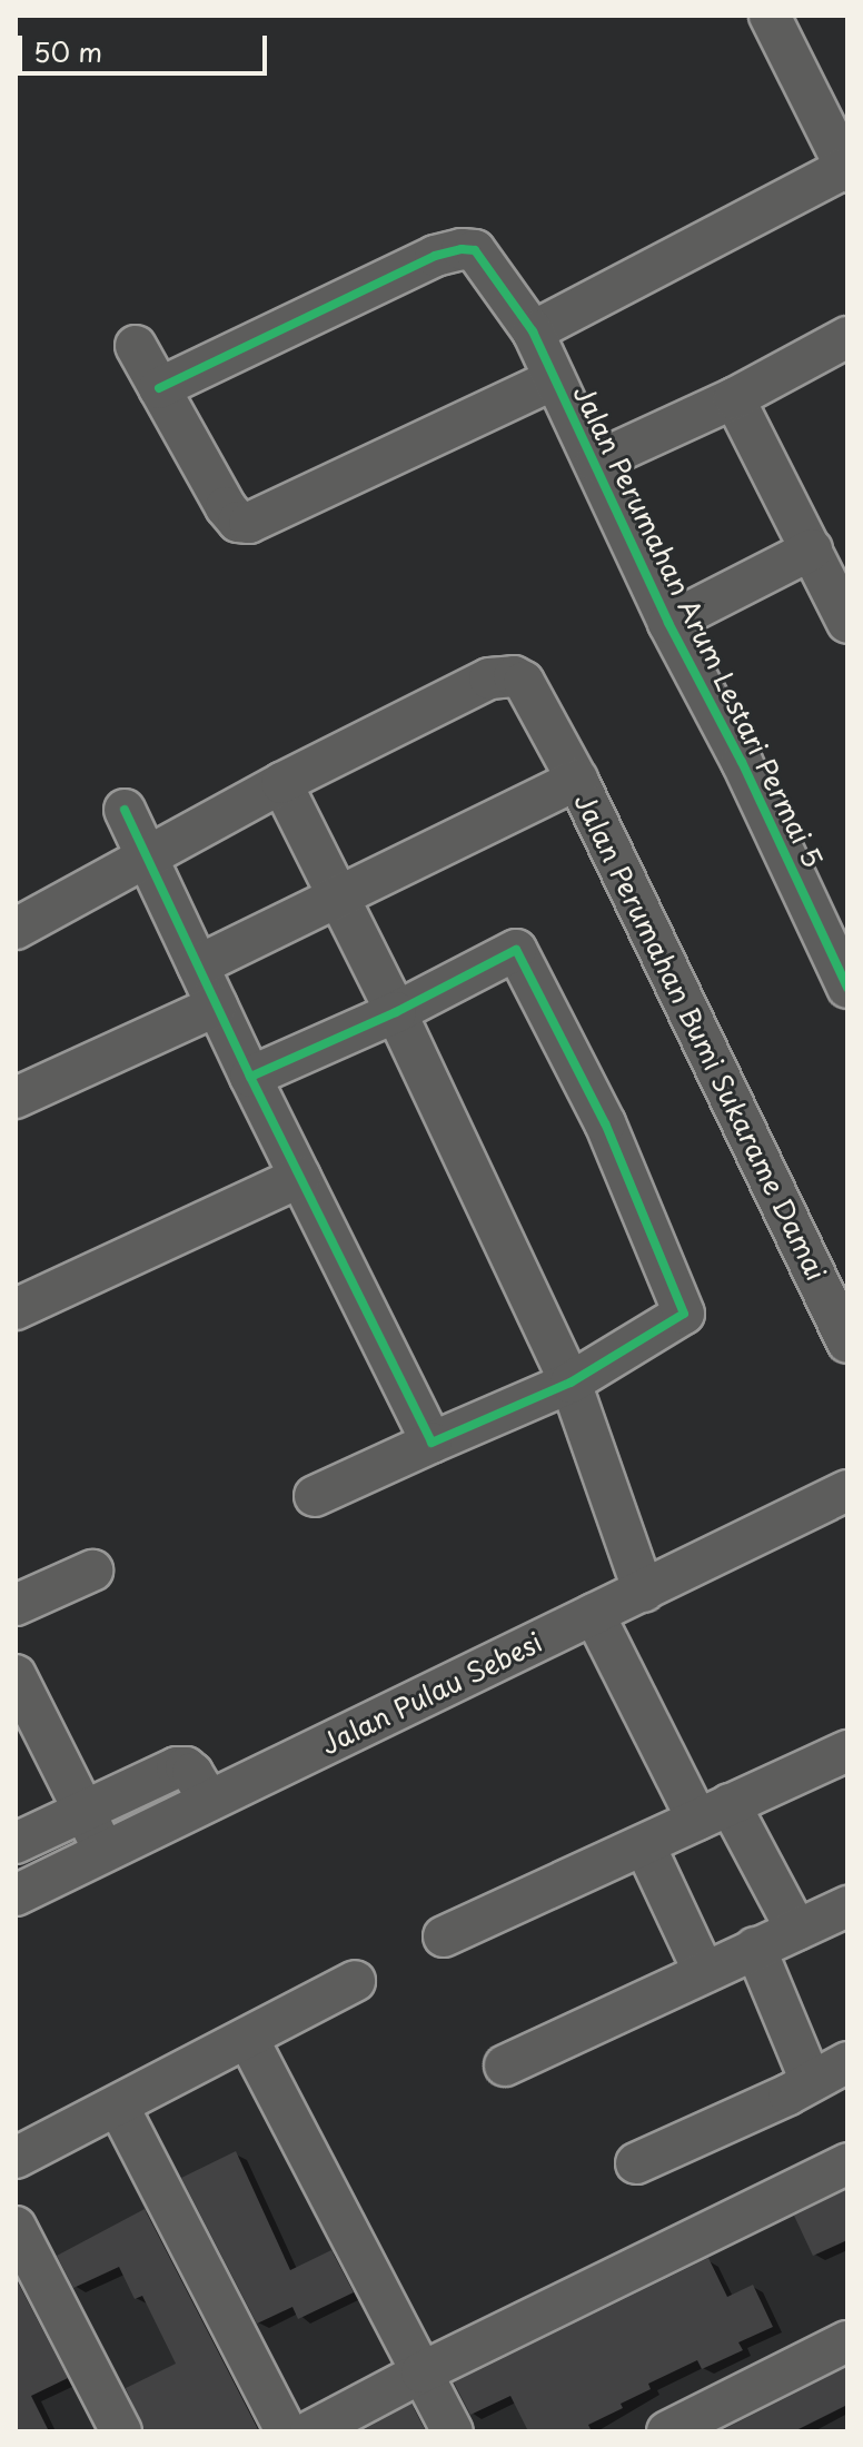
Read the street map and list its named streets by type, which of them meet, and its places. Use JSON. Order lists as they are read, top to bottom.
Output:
{
  "streets": {
    "street": ["Jalan Perumahan Arum Lestari Permai 5", "Jalan Perumahan Bumi Sukarame Damai", "Jalan Pulau Sebesi"]
  },
  "scale_bar": "50 m"
}
